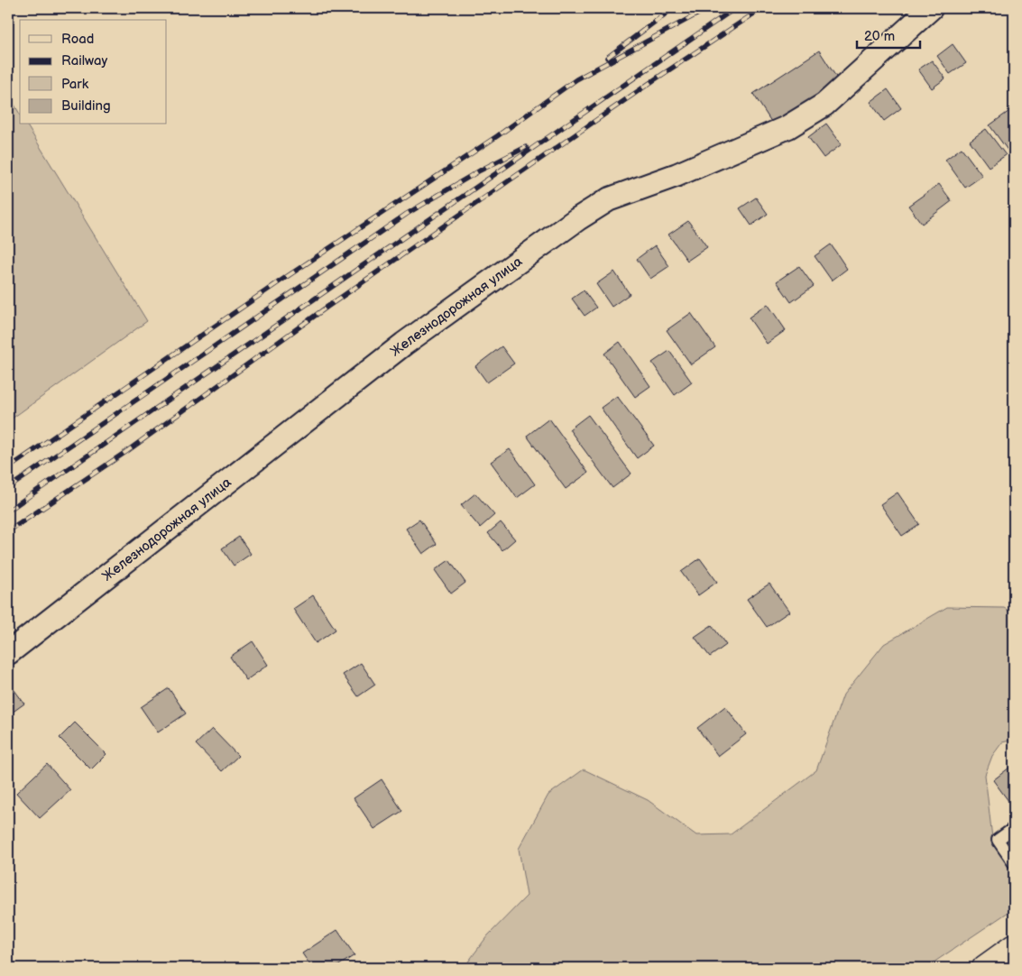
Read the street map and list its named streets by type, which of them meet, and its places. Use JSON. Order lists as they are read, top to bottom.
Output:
{
  "streets": {
    "street": ["Железнодорожная улица"]
  },
  "legend": [
    "Road",
    "Railway",
    "Park",
    "Building"
  ],
  "scale_bar": "20 m"
}
